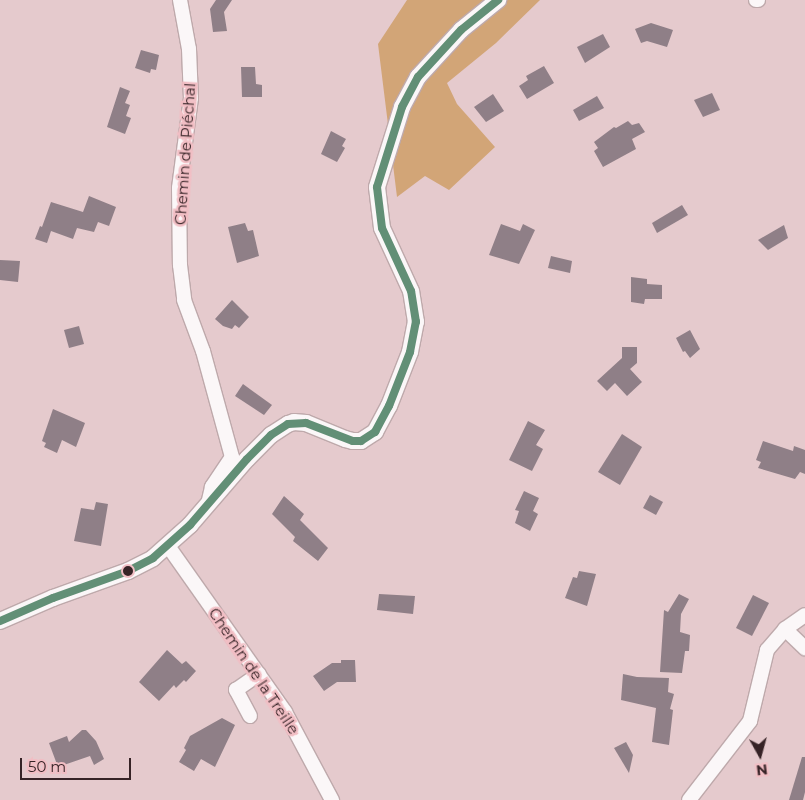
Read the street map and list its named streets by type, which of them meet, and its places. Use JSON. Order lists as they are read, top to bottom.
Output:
{
  "streets": {
    "street": ["Chemin de Piéchal", "Chemin de la Treille"]
  },
  "scale_bar": "50 m",
  "north": "bottom"
}
